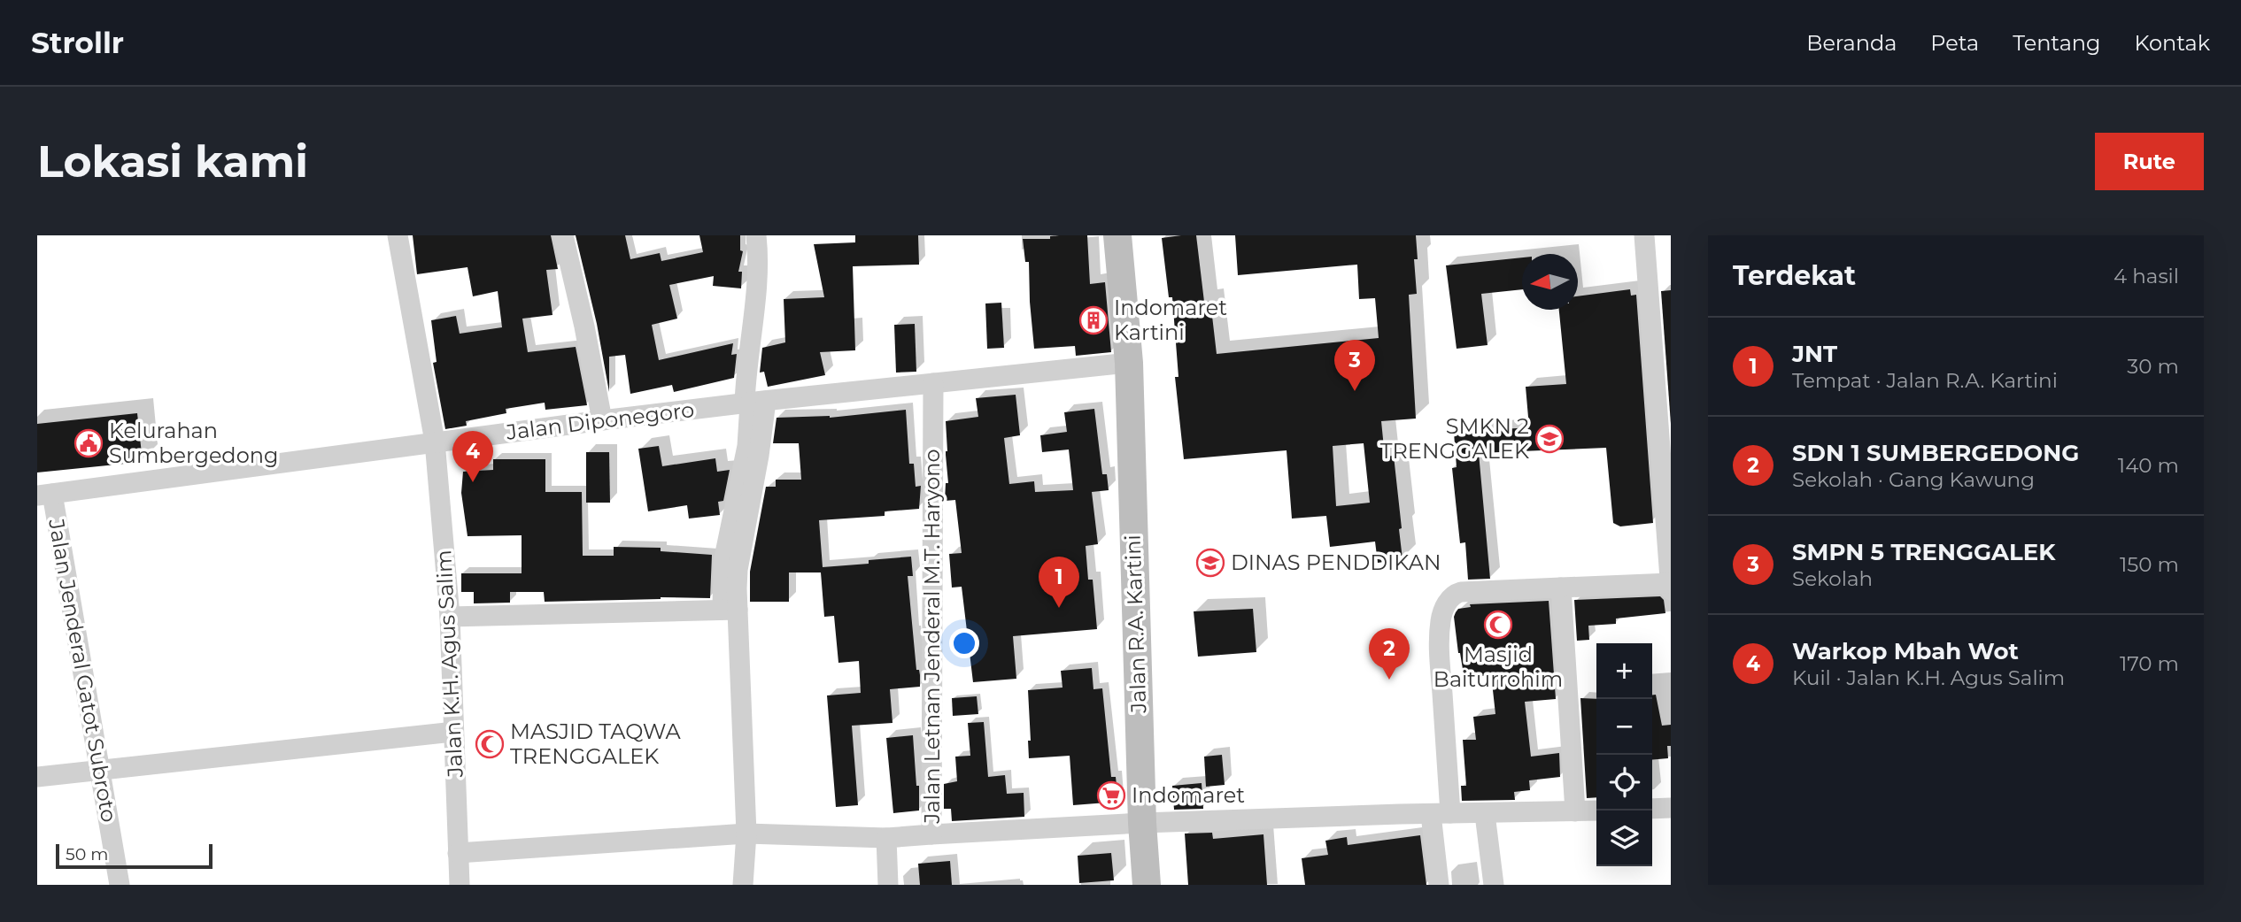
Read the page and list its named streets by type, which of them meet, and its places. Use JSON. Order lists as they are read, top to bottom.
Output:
{
  "streets": {
    "street": [
      "Jalan Diponegoro",
      "Jalan R.A. Kartini",
      "Jalan Letnan Jenderal M.T. Haryono",
      "Jalan K.H. Agus Salim",
      "Jalan Jenderal Gatot Subroto"
    ]
  },
  "crossings": [
    ["Jalan Diponegoro", "Jalan R.A. Kartini"],
    ["Jalan Diponegoro", "Jalan Letnan Jenderal M.T. Haryono"],
    ["Jalan Diponegoro", "Jalan K.H. Agus Salim"],
    ["Jalan Diponegoro", "Jalan Jenderal Gatot Subroto"],
    ["Jalan Letnan Jenderal M.T. Haryono", "Jalan K.H. Agus Salim"]
  ],
  "places": {
    "building": ["Indomaret Kartini"],
    "school or university": ["SMKN 2 TRENGGALEK", "DINAS PENDDIKAN"],
    "public building": ["Kelurahan Sumbergedong"],
    "mosque": ["Masjid Baiturrohim", "MASJID TAQWA TRENGGALEK"],
    "supermarket": ["Indomaret"]
  },
  "scale_bar": "50 m",
  "north": "left",
  "page": {
    "header": "Strollr",
    "nav": [
      "Beranda",
      "Peta",
      "Tentang",
      "Kontak"
    ],
    "buttons": "Rute",
    "title": "Lokasi kami",
    "heading": ["Terdekat", "4 hasil"],
    "list": [
      {
        "mark": "1",
        "name": "JNT",
        "note": "Tempat · Jalan R.A. Kartini",
        "value": "30 m"
      },
      {
        "mark": "2",
        "name": "SDN 1 SUMBERGEDONG",
        "note": "Sekolah · Gang Kawung",
        "value": "140 m"
      },
      {
        "mark": "3",
        "name": "SMPN 5 TRENGGALEK",
        "note": "Sekolah",
        "value": "150 m"
      },
      {
        "mark": "4",
        "name": "Warkop Mbah Wot",
        "note": "Kuil · Jalan K.H. Agus Salim",
        "value": "170 m"
      }
    ],
    "pins": [
      "3",
      "4",
      "1",
      "2"
    ],
    "map_buttons": ["+", "−"],
    "scale": "50 m"
  }
}
